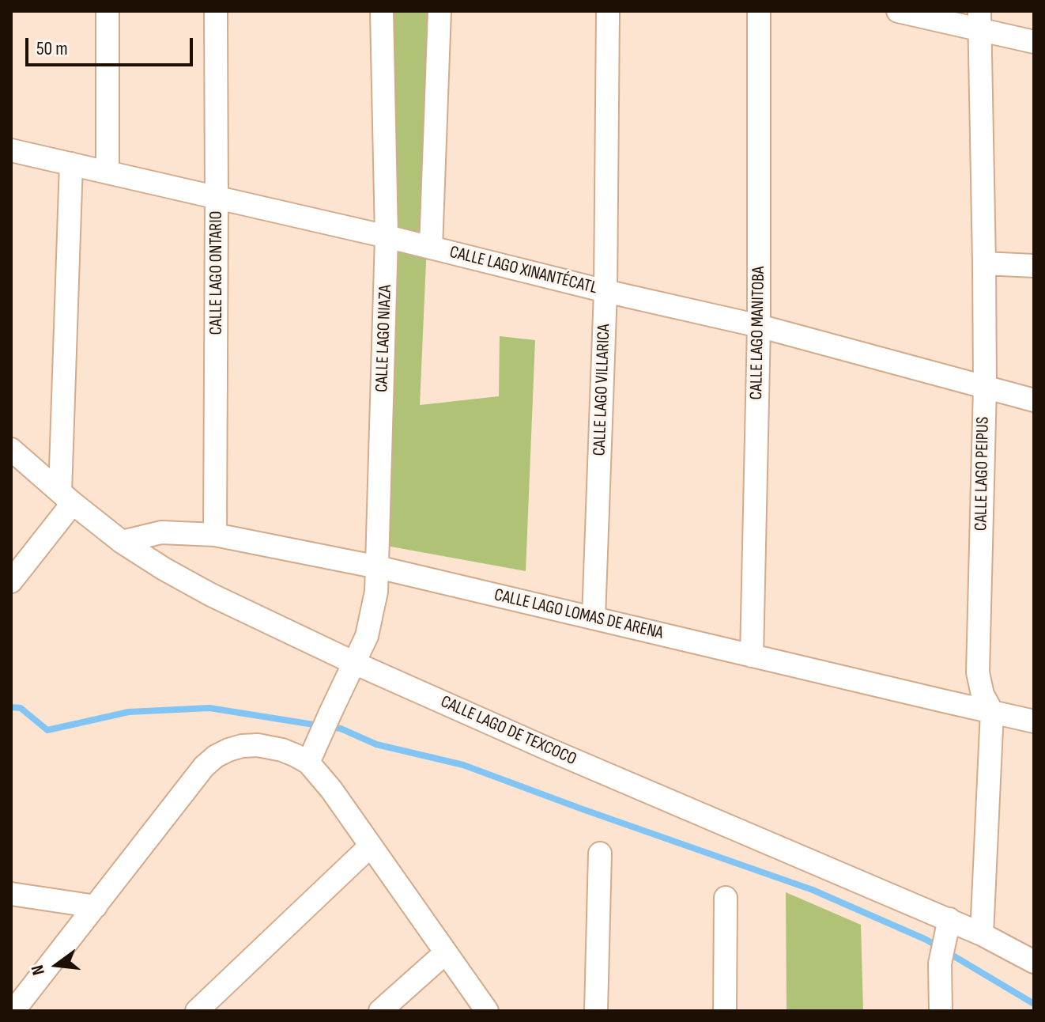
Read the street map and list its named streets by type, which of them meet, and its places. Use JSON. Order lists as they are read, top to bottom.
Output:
{
  "streets": {
    "street": [
      "CALLE LAGO XINANTÉCATL",
      "CALLE LAGO ONTARIO",
      "CALLE LAGO MANITOBA",
      "CALLE LAGO NIAZA",
      "CALLE LAGO VILLARICA",
      "CALLE LAGO PEIPUS",
      "CALLE LAGO LOMAS DE ARENA",
      "CALLE LAGO DE TEXCOCO"
    ]
  },
  "crossings": [
    ["CALLE LAGO XINANTÉCATL", "CALLE LAGO ONTARIO"],
    ["CALLE LAGO XINANTÉCATL", "CALLE LAGO MANITOBA"],
    ["CALLE LAGO XINANTÉCATL", "CALLE LAGO NIAZA"],
    ["CALLE LAGO XINANTÉCATL", "CALLE LAGO VILLARICA"],
    ["CALLE LAGO XINANTÉCATL", "CALLE LAGO PEIPUS"],
    ["CALLE LAGO ONTARIO", "CALLE LAGO LOMAS DE ARENA"],
    ["CALLE LAGO MANITOBA", "CALLE LAGO LOMAS DE ARENA"],
    ["CALLE LAGO NIAZA", "CALLE LAGO LOMAS DE ARENA"],
    ["CALLE LAGO NIAZA", "CALLE LAGO DE TEXCOCO"],
    ["CALLE LAGO VILLARICA", "CALLE LAGO LOMAS DE ARENA"],
    ["CALLE LAGO PEIPUS", "CALLE LAGO LOMAS DE ARENA"],
    ["CALLE LAGO PEIPUS", "CALLE LAGO DE TEXCOCO"],
    ["CALLE LAGO LOMAS DE ARENA", "CALLE LAGO DE TEXCOCO"]
  ],
  "scale_bar": "50 m",
  "north": "left"
}
